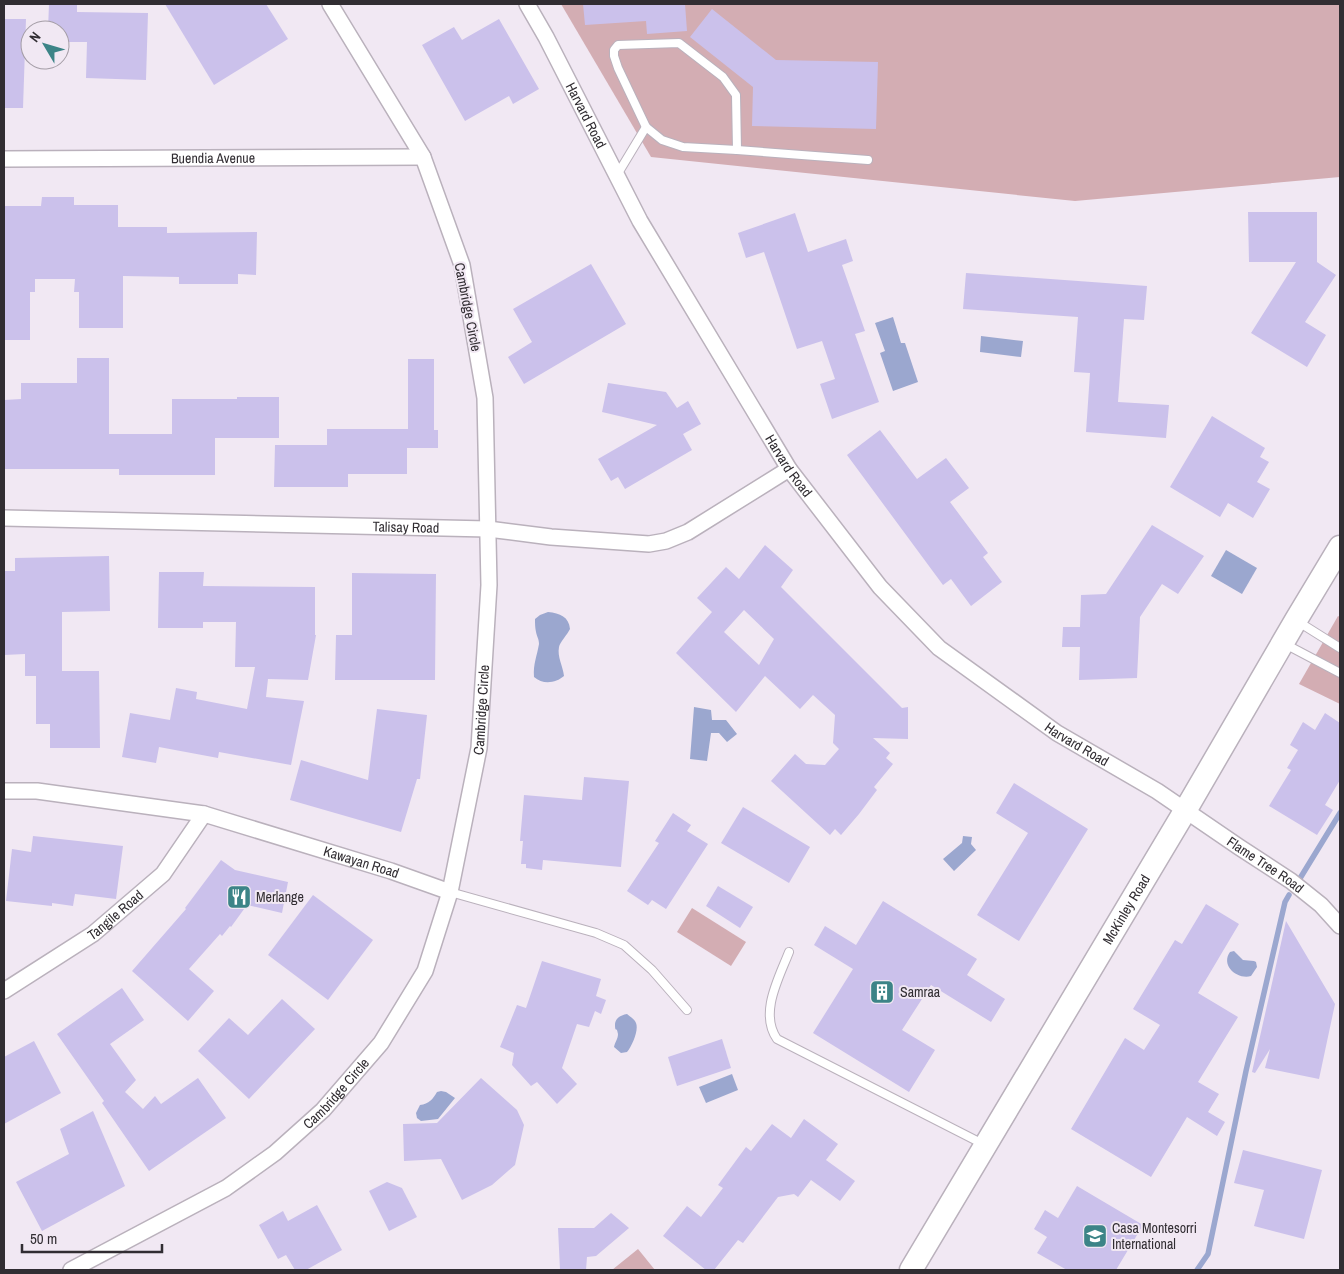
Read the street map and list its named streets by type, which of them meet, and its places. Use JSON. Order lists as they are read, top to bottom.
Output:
{
  "streets": {
    "main road": ["McKinley Road"],
    "street": [
      "Harvard Road",
      "Buendia Avenue",
      "Cambridge Circle",
      "Talisay Road",
      "Kawayan Road",
      "Flame Tree Road",
      "Tangile Road"
    ]
  },
  "crossings": [
    ["Harvard Road", "Talisay Road"],
    ["Harvard Road", "Flame Tree Road"],
    ["Harvard Road", "McKinley Road"],
    ["Buendia Avenue", "Cambridge Circle"],
    ["Cambridge Circle", "Talisay Road"],
    ["Cambridge Circle", "Kawayan Road"],
    ["Kawayan Road", "Tangile Road"],
    ["Flame Tree Road", "McKinley Road"]
  ],
  "places": {
    "restaurant": ["Merlange"],
    "building": ["Samraa"],
    "school or university": ["Casa Montesorri International"]
  },
  "scale_bar": "50 m",
  "north": "top left"
}
